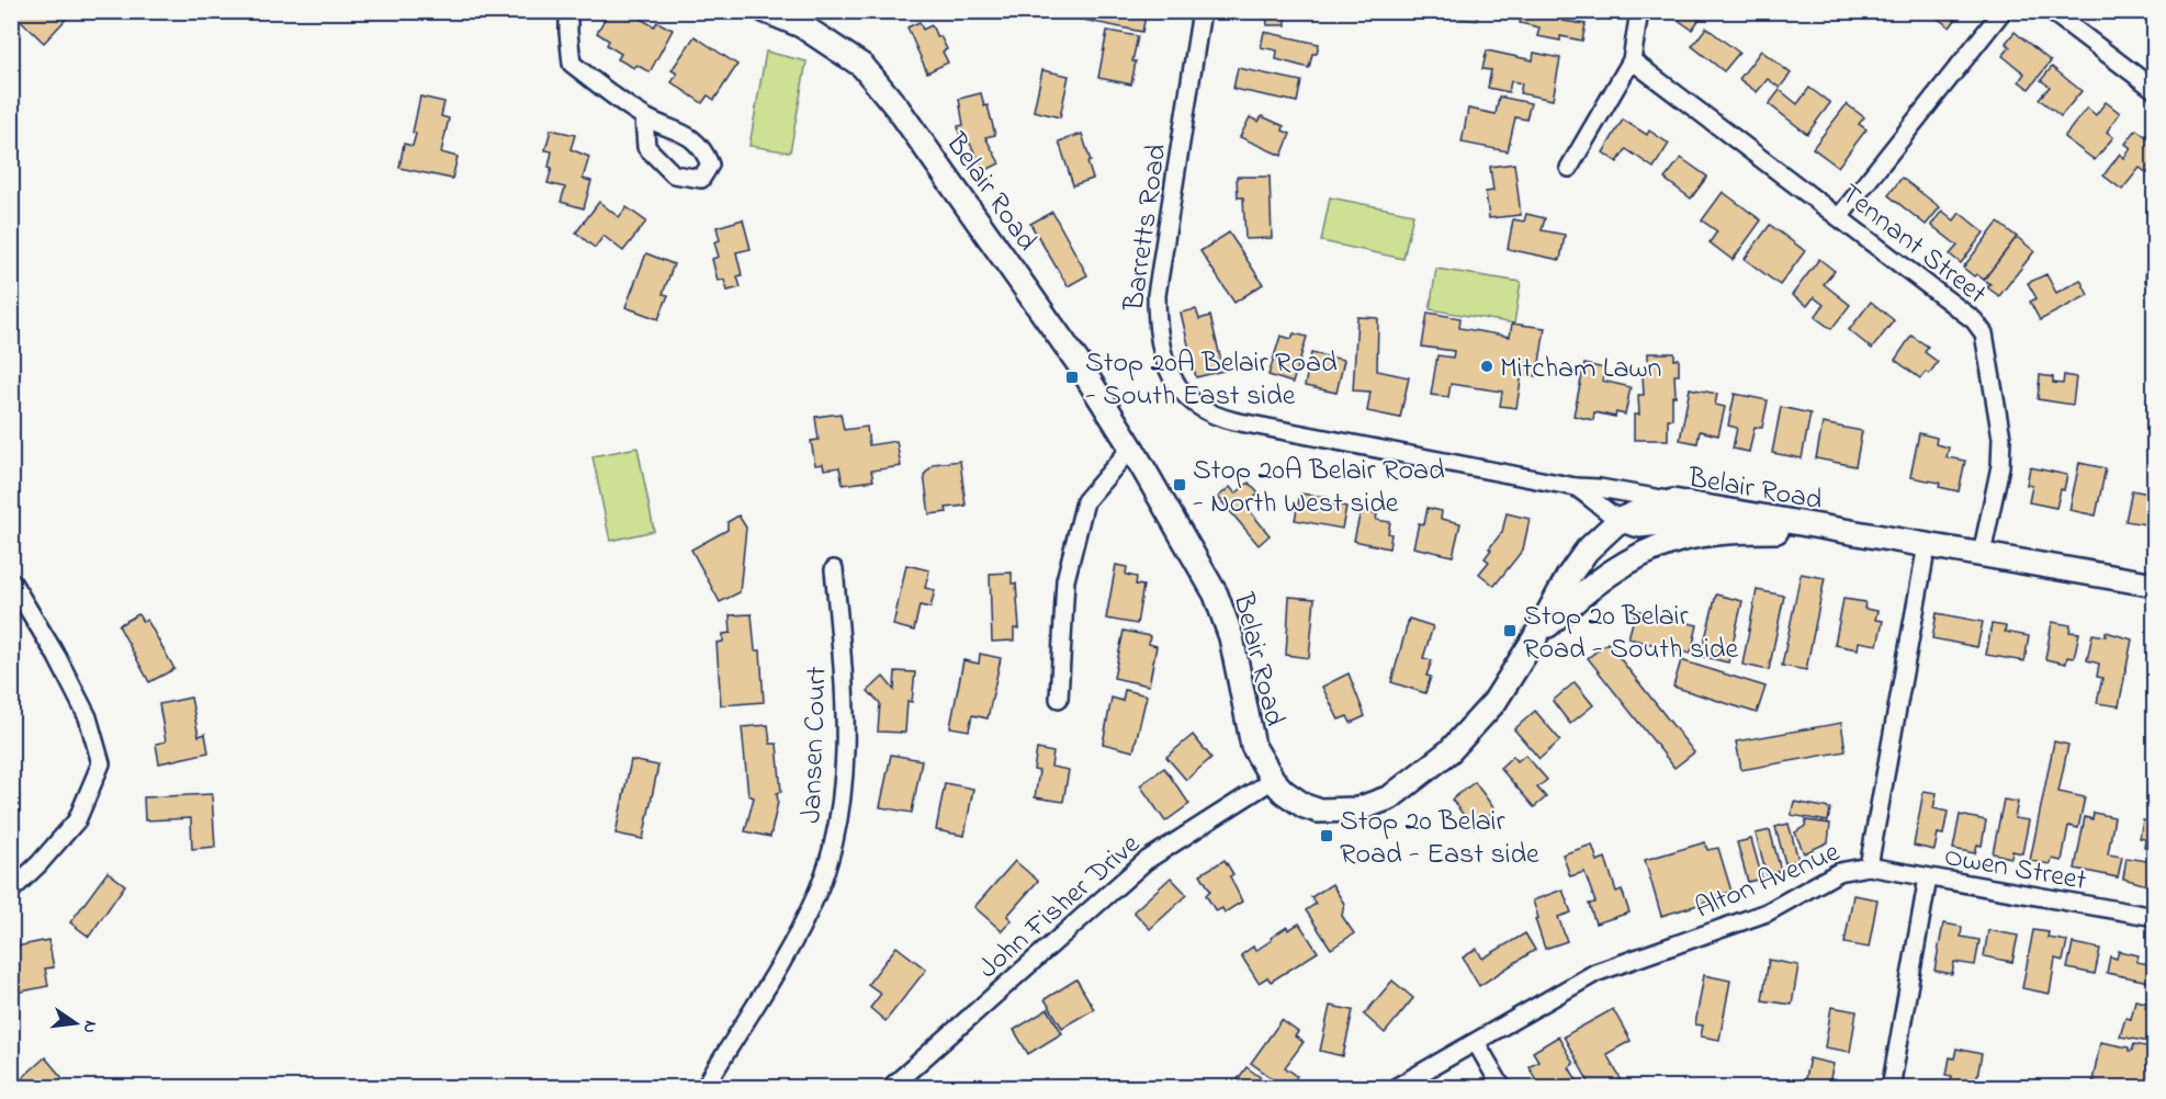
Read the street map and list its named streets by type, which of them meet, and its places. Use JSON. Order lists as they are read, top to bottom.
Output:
{
  "streets": {
    "main road": ["Belair Road"],
    "street": [
      "Barretts Road",
      "Tennant Street",
      "Jansen Court",
      "Owen Street",
      "Alton Avenue",
      "John Fisher Drive"
    ]
  },
  "crossings": [
    ["Belair Road", "Barretts Road"],
    ["Belair Road", "Tennant Street"],
    ["Belair Road", "Alton Avenue"],
    ["Belair Road", "John Fisher Drive"],
    ["Owen Street", "Alton Avenue"]
  ],
  "places": {
    "other": ["Mitcham Lawn"],
    "transit": [
      "Stop 20A Belair Road - South East side",
      "Stop 20A Belair Road - North West side",
      "Stop 20 Belair Road - South side",
      "Stop 20 Belair Road - East side"
    ]
  },
  "north": "right"
}
